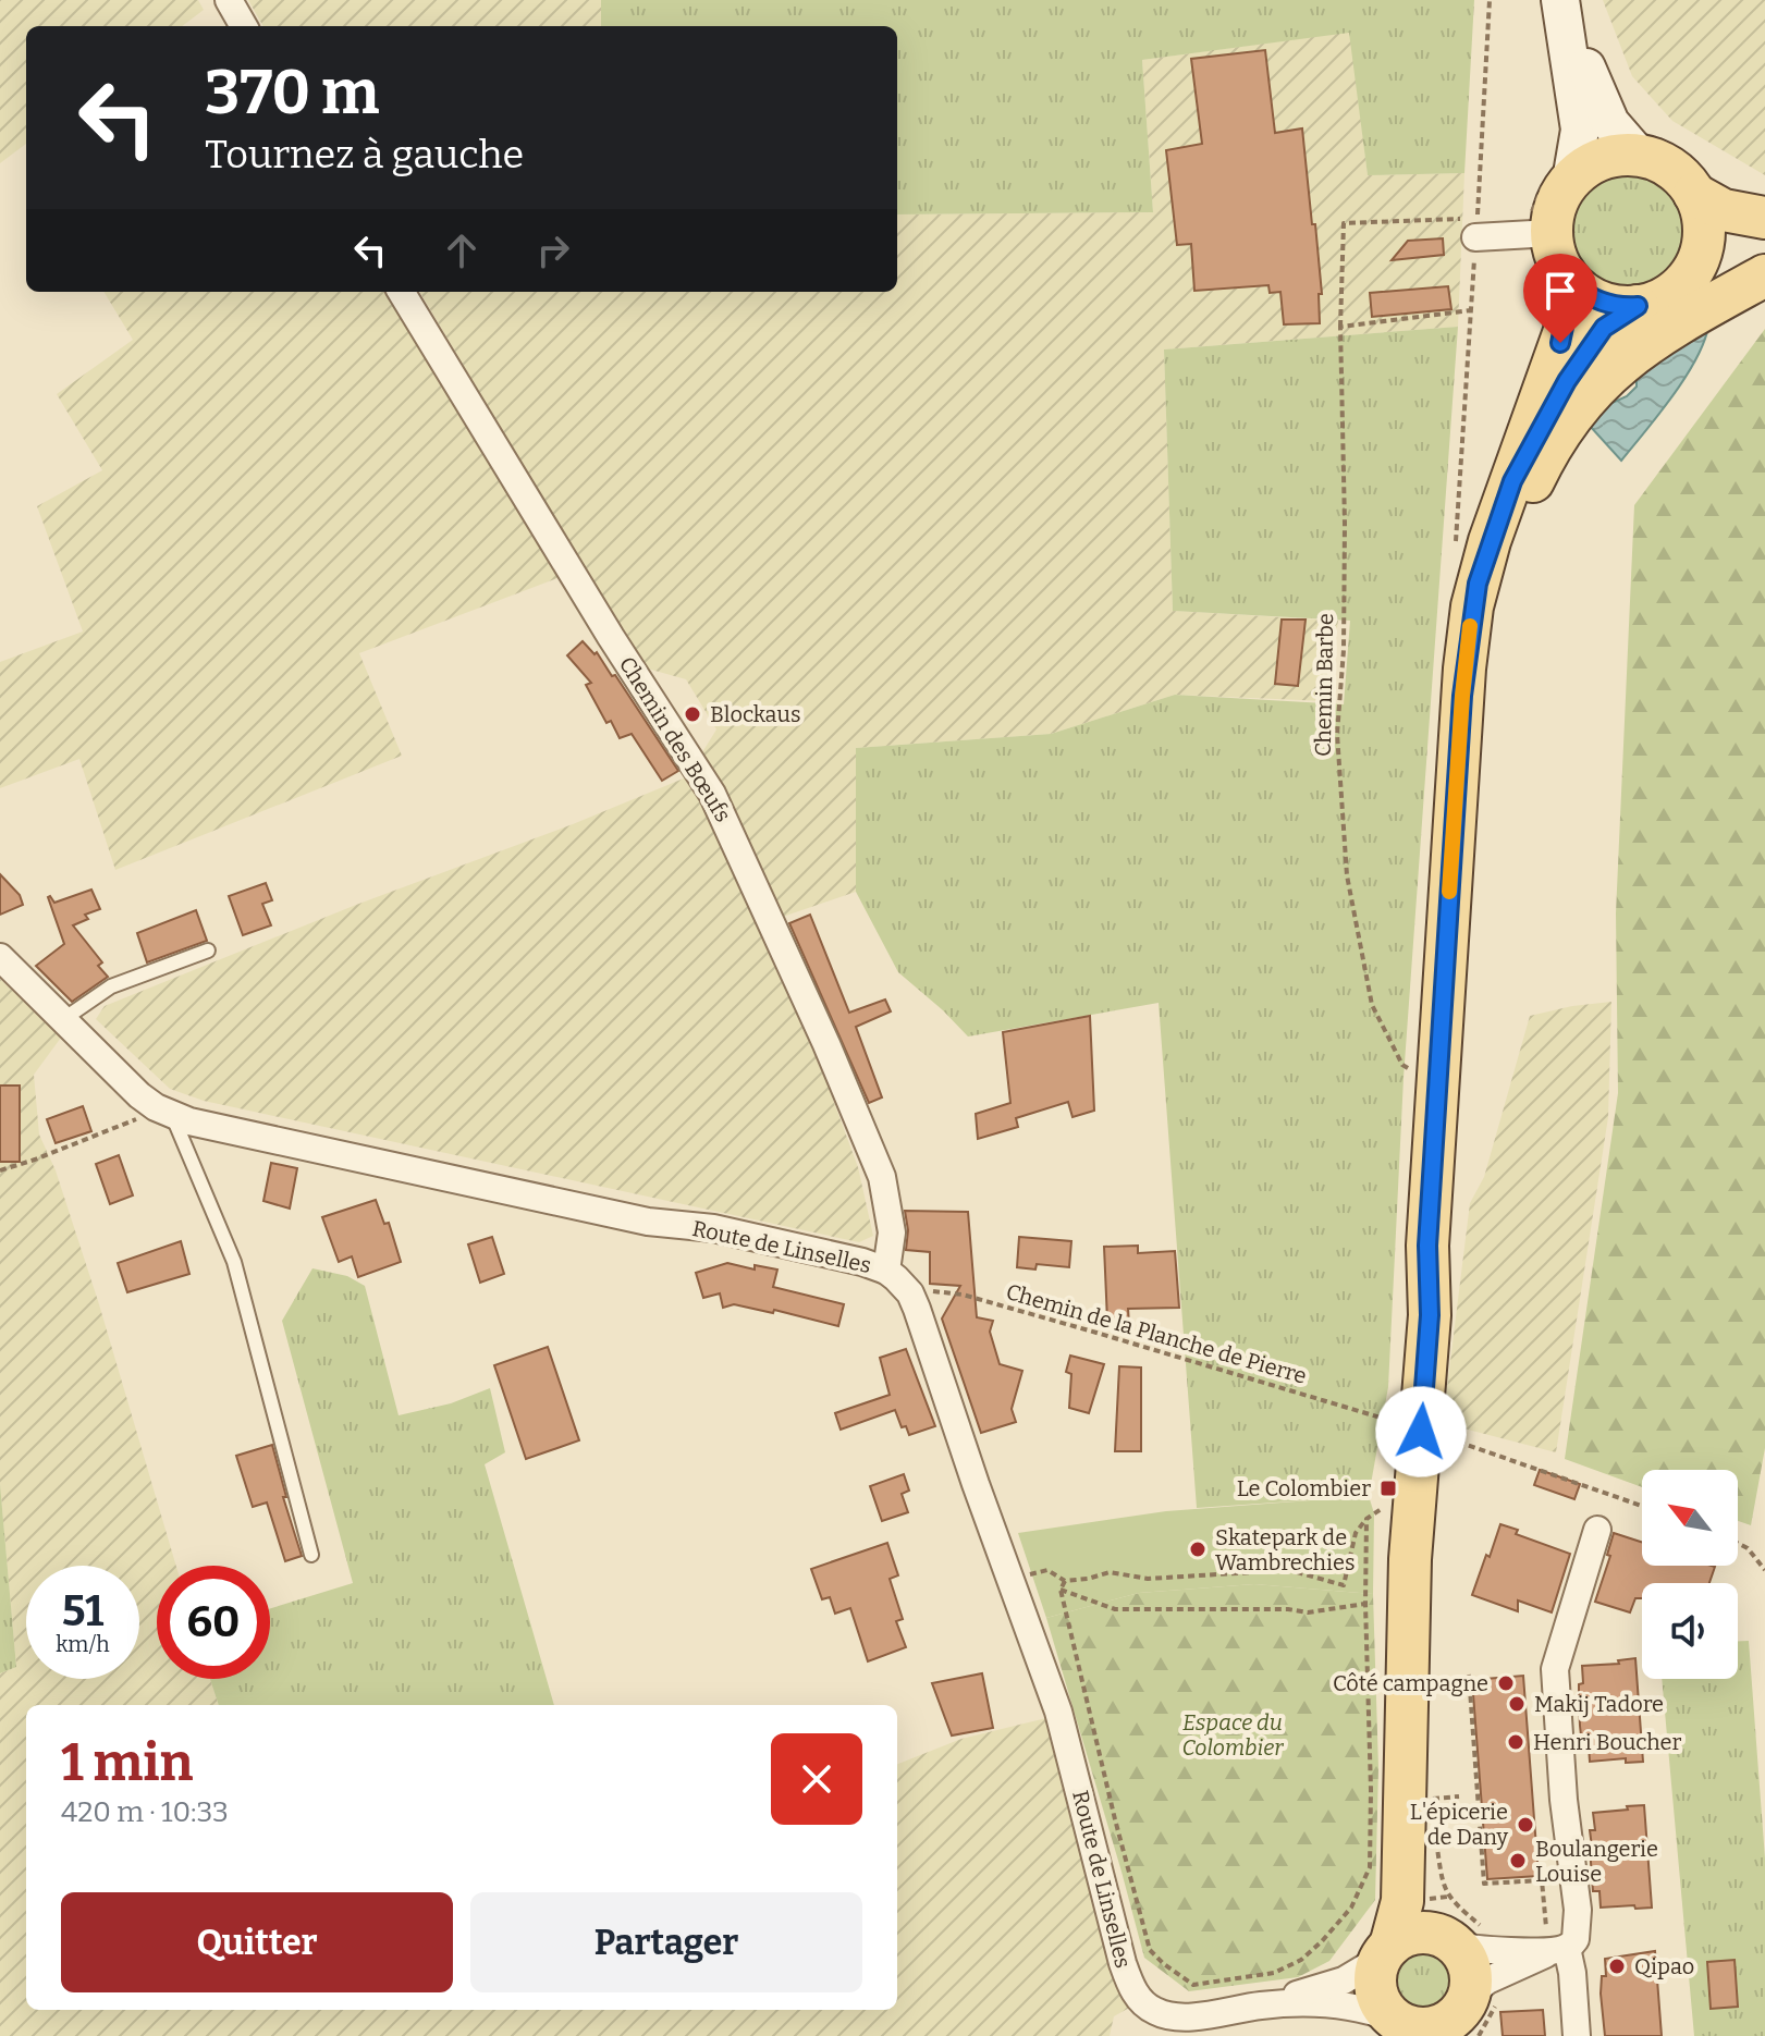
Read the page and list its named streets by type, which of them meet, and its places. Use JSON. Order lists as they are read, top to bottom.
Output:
{
  "streets": {
    "street": ["Chemin des Bœufs", "Route de Linselles"],
    "path": ["Chemin Barbe", "Chemin de la Planche de Pierre"]
  },
  "crossings": [
    ["Chemin des Bœufs", "Route de Linselles"],
    ["Route de Linselles", "Chemin de la Planche de Pierre"]
  ],
  "parks": ["Espace du Colombier"],
  "places": {
    "other": [
      "Blockaus",
      "Skatepark de Wambrechies",
      "Côté campagne",
      "Makij Tadore",
      "Henri Boucher",
      "L'épicerie de Dany",
      "Boulangerie Louise",
      "Qipao"
    ],
    "transit": ["Le Colombier"]
  },
  "north": "top left",
  "page": {
    "turn": ["370 m", "Tournez à gauche"],
    "speed": "51 km/h",
    "limit": "60",
    "heading": ["1 min", "420 m · 10:33"],
    "buttons": ["Quitter", "Partager"]
  }
}
